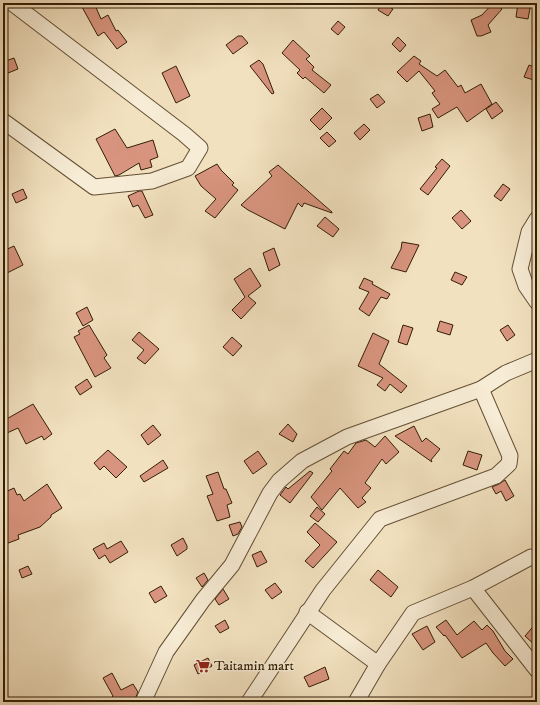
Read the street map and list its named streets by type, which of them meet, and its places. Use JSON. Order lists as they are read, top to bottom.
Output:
{
  "places": {
    "supermarket": ["Taitamin mart"]
  }
}
